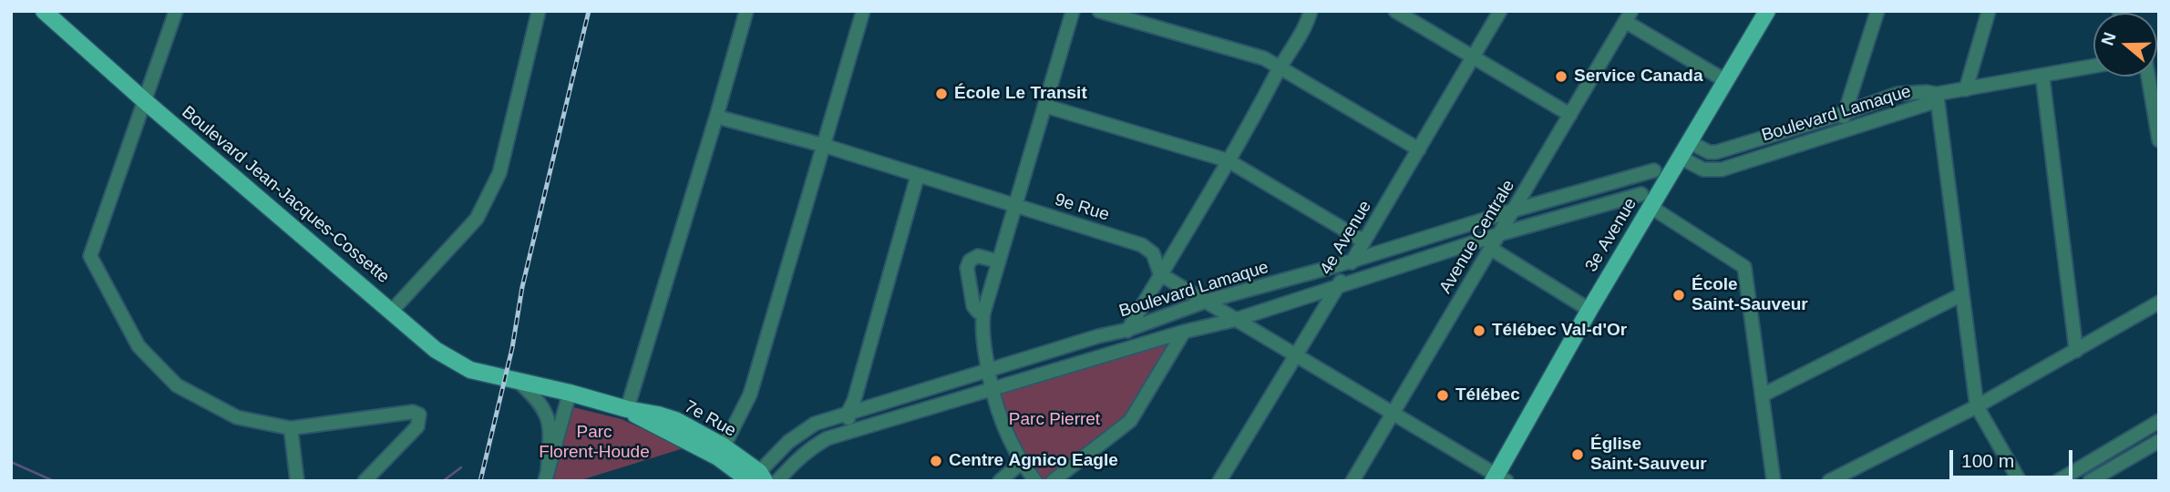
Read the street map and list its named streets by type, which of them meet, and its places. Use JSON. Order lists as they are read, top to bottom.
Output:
{
  "streets": {
    "main road": ["Boulevard Jean-Jacques-Cossette", "3e Avenue", "7e Rue"],
    "street": [
      "Boulevard Lamaque",
      "9e Rue",
      "Avenue Centrale",
      "4e Avenue"
    ]
  },
  "crossings": [
    ["Boulevard Lamaque", "9e Rue"],
    ["Boulevard Lamaque", "3e Avenue"],
    ["Boulevard Lamaque", "Avenue Centrale"],
    ["Boulevard Lamaque", "4e Avenue"],
    ["Boulevard Lamaque", "7e Rue"],
    ["Boulevard Jean-Jacques-Cossette", "7e Rue"],
    ["9e Rue", "3e Avenue"],
    ["9e Rue", "Avenue Centrale"],
    ["9e Rue", "4e Avenue"]
  ],
  "parks": ["Parc Pierret", "Parc Florent-Houde"],
  "places": [
    "Service Canada",
    "École Le Transit",
    "École Saint-Sauveur",
    "Télébec Val-d'Or",
    "Télébec",
    "Église Saint-Sauveur",
    "Centre Agnico Eagle"
  ],
  "scale_bar": "100 m",
  "north": "left"
}
